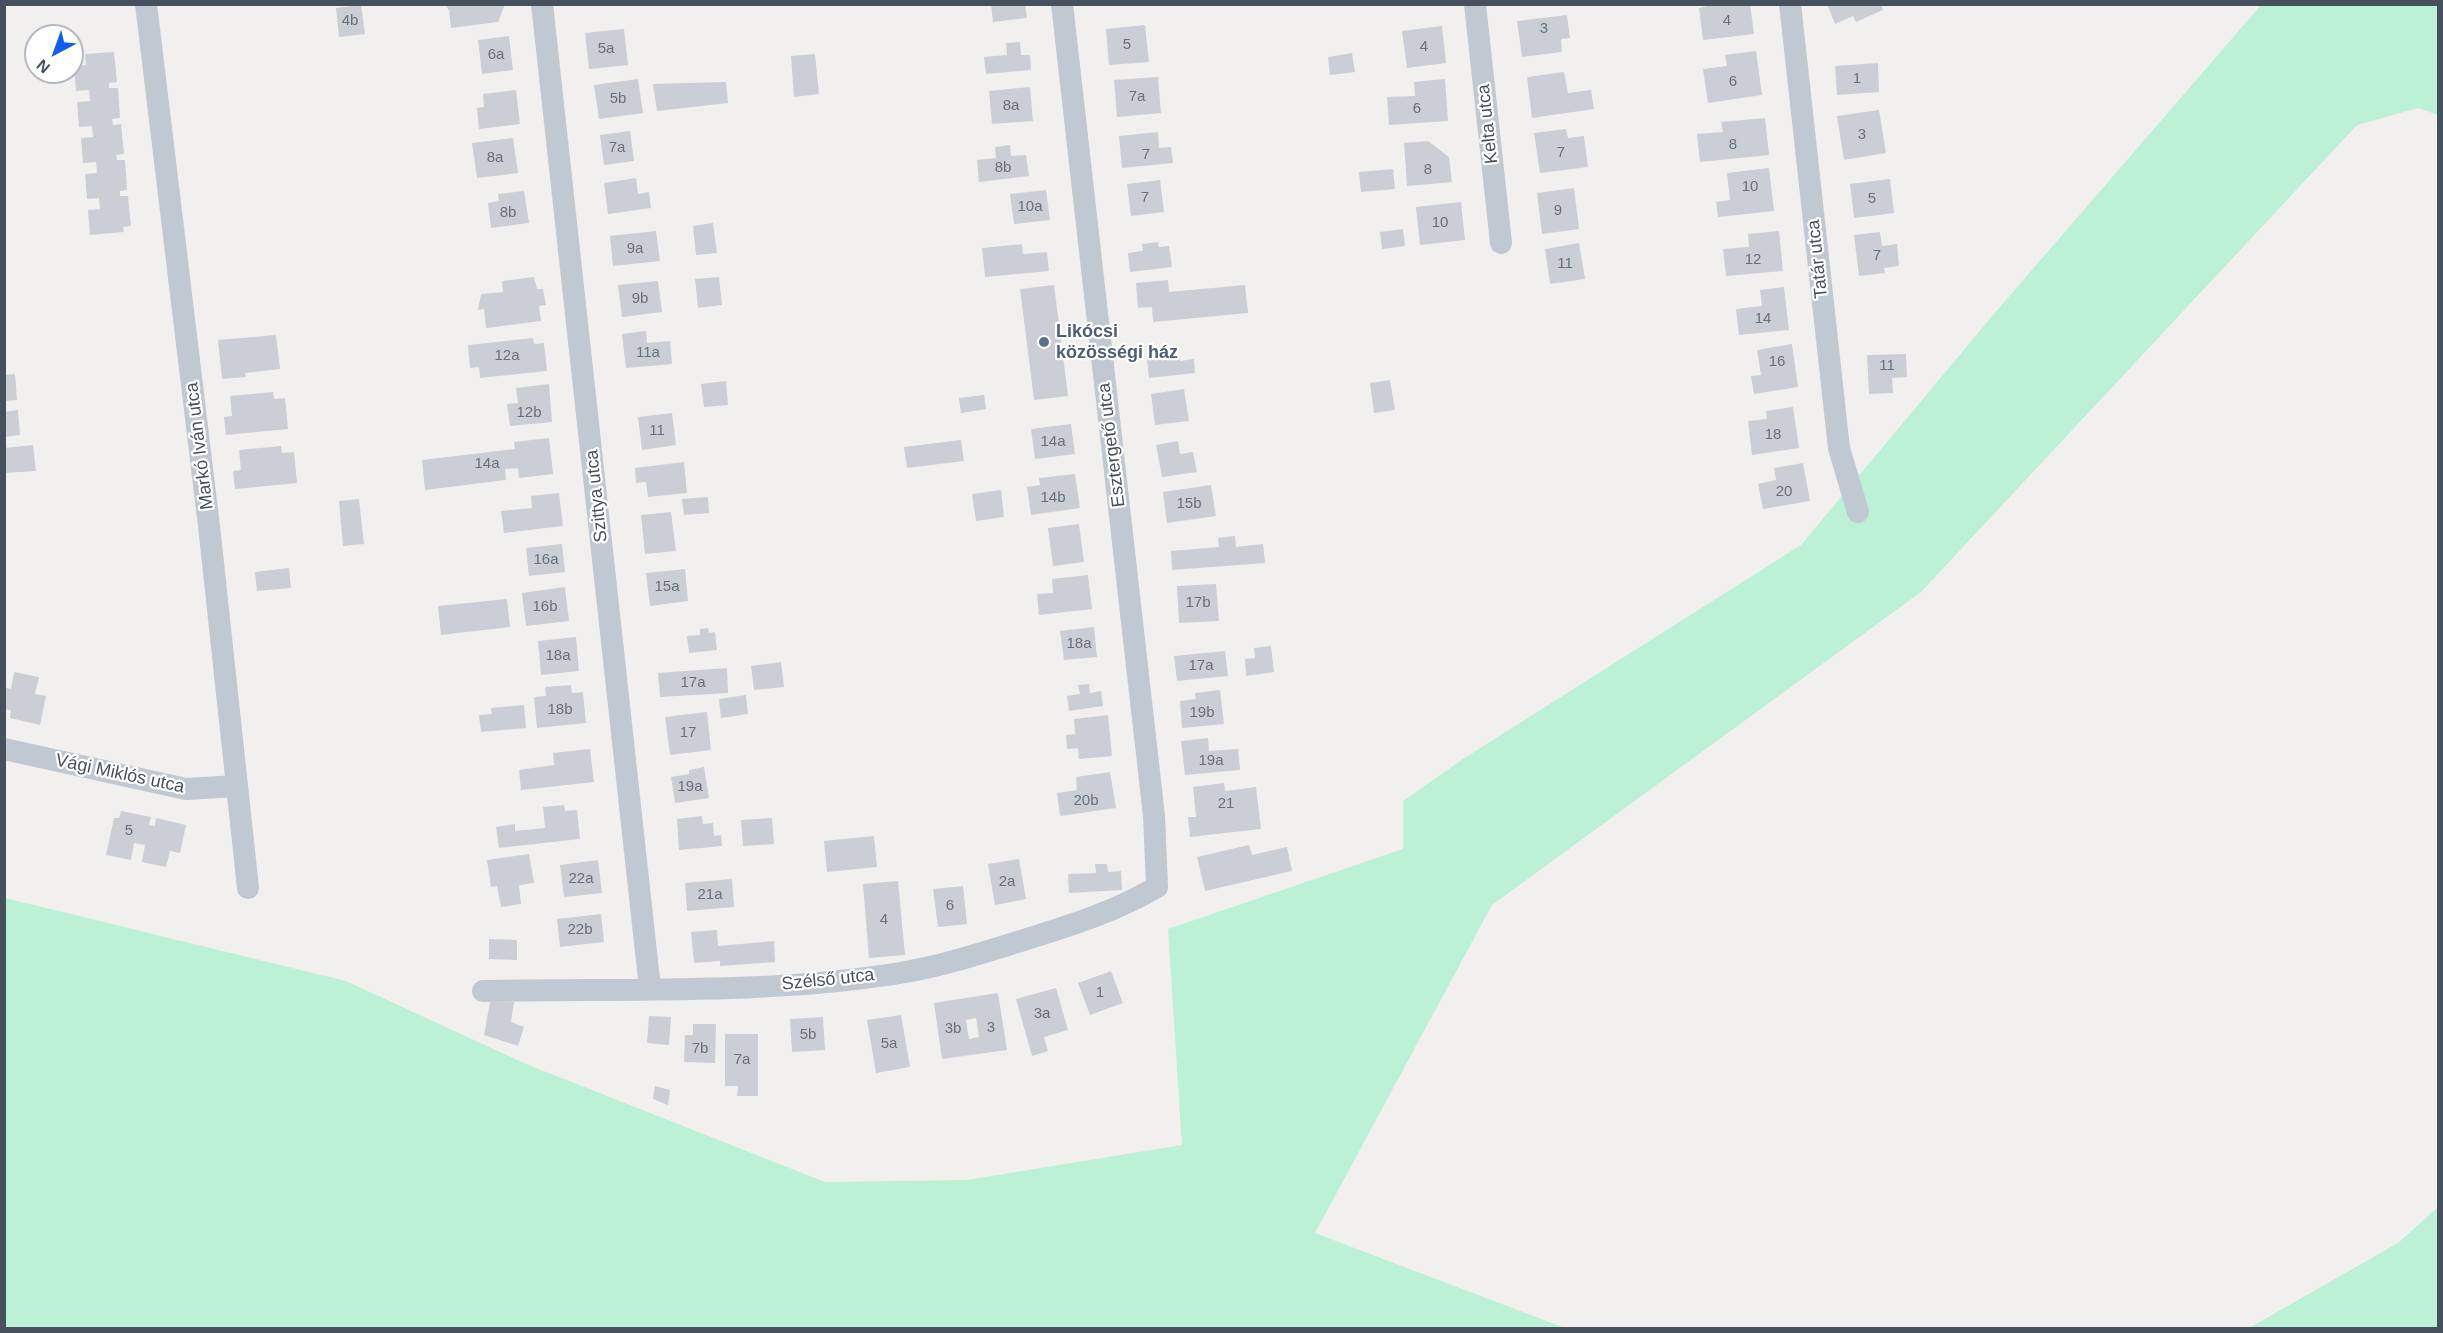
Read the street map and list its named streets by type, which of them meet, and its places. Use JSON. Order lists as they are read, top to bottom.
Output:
{
  "streets": {
    "street": [
      "Kelta utca",
      "Tatár utca",
      "Esztergető utca",
      "Markó Iván utca",
      "Szittya utca",
      "Vági Miklós utca",
      "Szélső utca"
    ]
  },
  "crossings": [
    ["Esztergető utca", "Szélső utca"],
    ["Markó Iván utca", "Vági Miklós utca"],
    ["Szittya utca", "Szélső utca"]
  ],
  "places": ["Likócsi közösségi ház"],
  "house_numbers": [
    "4b",
    "4",
    "3",
    "5",
    "4",
    "5a",
    "6a",
    "1",
    "6",
    "7a",
    "5b",
    "8a",
    "6",
    "3",
    "8",
    "7a",
    "7",
    "7",
    "8a",
    "8b",
    "8",
    "10",
    "7",
    "5",
    "10a",
    "9",
    "8b",
    "10",
    "9a",
    "7",
    "12",
    "11",
    "9b",
    "14",
    "11a",
    "12a",
    "16",
    "11",
    "12b",
    "11",
    "18",
    "14a",
    "14a",
    "20",
    "14b",
    "15b",
    "16a",
    "15a",
    "17b",
    "16b",
    "18a",
    "18a",
    "17a",
    "17a",
    "18b",
    "19b",
    "17",
    "19a",
    "19a",
    "20b",
    "21",
    "5",
    "22a",
    "2a",
    "21a",
    "6",
    "4",
    "22b",
    "1",
    "3a",
    "3",
    "3b",
    "5b",
    "5a",
    "7b",
    "7a"
  ],
  "north": "bottom left"
}
